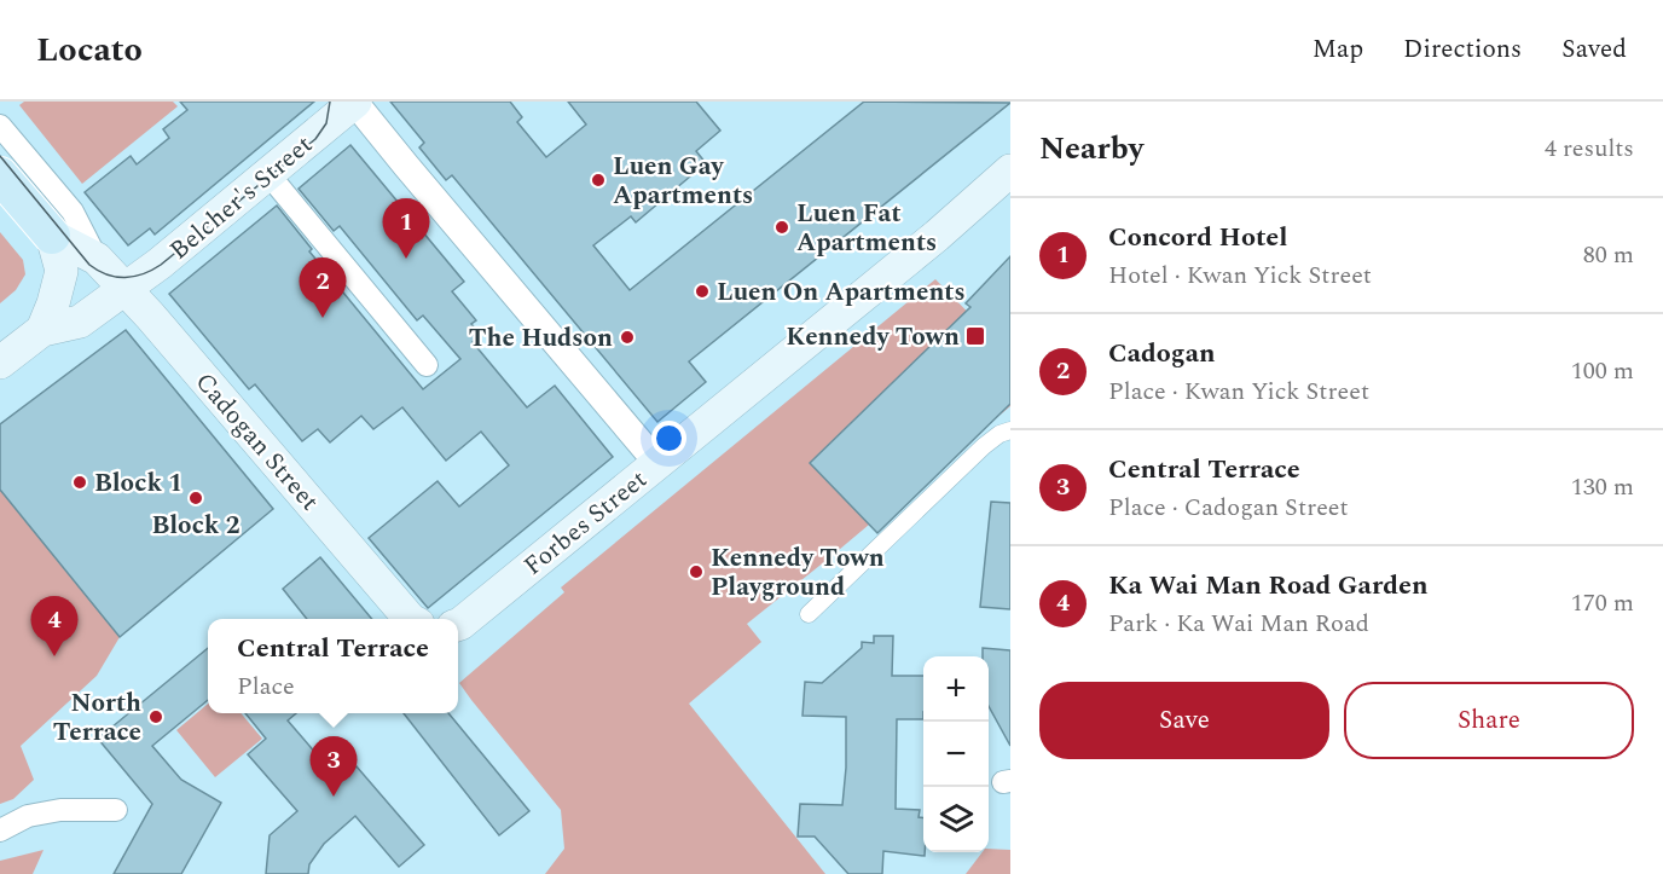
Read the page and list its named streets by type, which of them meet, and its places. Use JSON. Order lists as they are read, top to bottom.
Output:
{
  "streets": {
    "main road": ["Belcher's Street", "Cadogan Street", "Forbes Street"]
  },
  "crossings": [
    ["Belcher's Street", "Cadogan Street"]
  ],
  "places": {
    "other": [
      "Luen Gay Apartments",
      "Luen Fat Apartments",
      "Luen On Apartments",
      "The Hudson",
      "Block 1",
      "Block 2",
      "Kennedy Town Playground",
      "North Terrace"
    ],
    "transit": ["Kennedy Town"]
  },
  "page": {
    "header": "Locato",
    "nav": ["Map", "Directions", "Saved"],
    "heading": ["Nearby", "4 results"],
    "list": [
      {
        "mark": "1",
        "name": "Concord Hotel",
        "note": "Hotel · Kwan Yick Street",
        "value": "80 m"
      },
      {
        "mark": "2",
        "name": "Cadogan",
        "note": "Place · Kwan Yick Street",
        "value": "100 m"
      },
      {
        "mark": "3",
        "name": "Central Terrace",
        "note": "Place · Cadogan Street",
        "value": "130 m"
      },
      {
        "mark": "4",
        "name": "Ka Wai Man Road Garden",
        "note": "Park · Ka Wai Man Road",
        "value": "170 m"
      }
    ],
    "pins": [
      "1",
      "2",
      "4",
      "3"
    ],
    "popup": ["Central Terrace", "Place"],
    "map_buttons": ["+", "−"],
    "buttons": ["Save", "Share"]
  }
}
